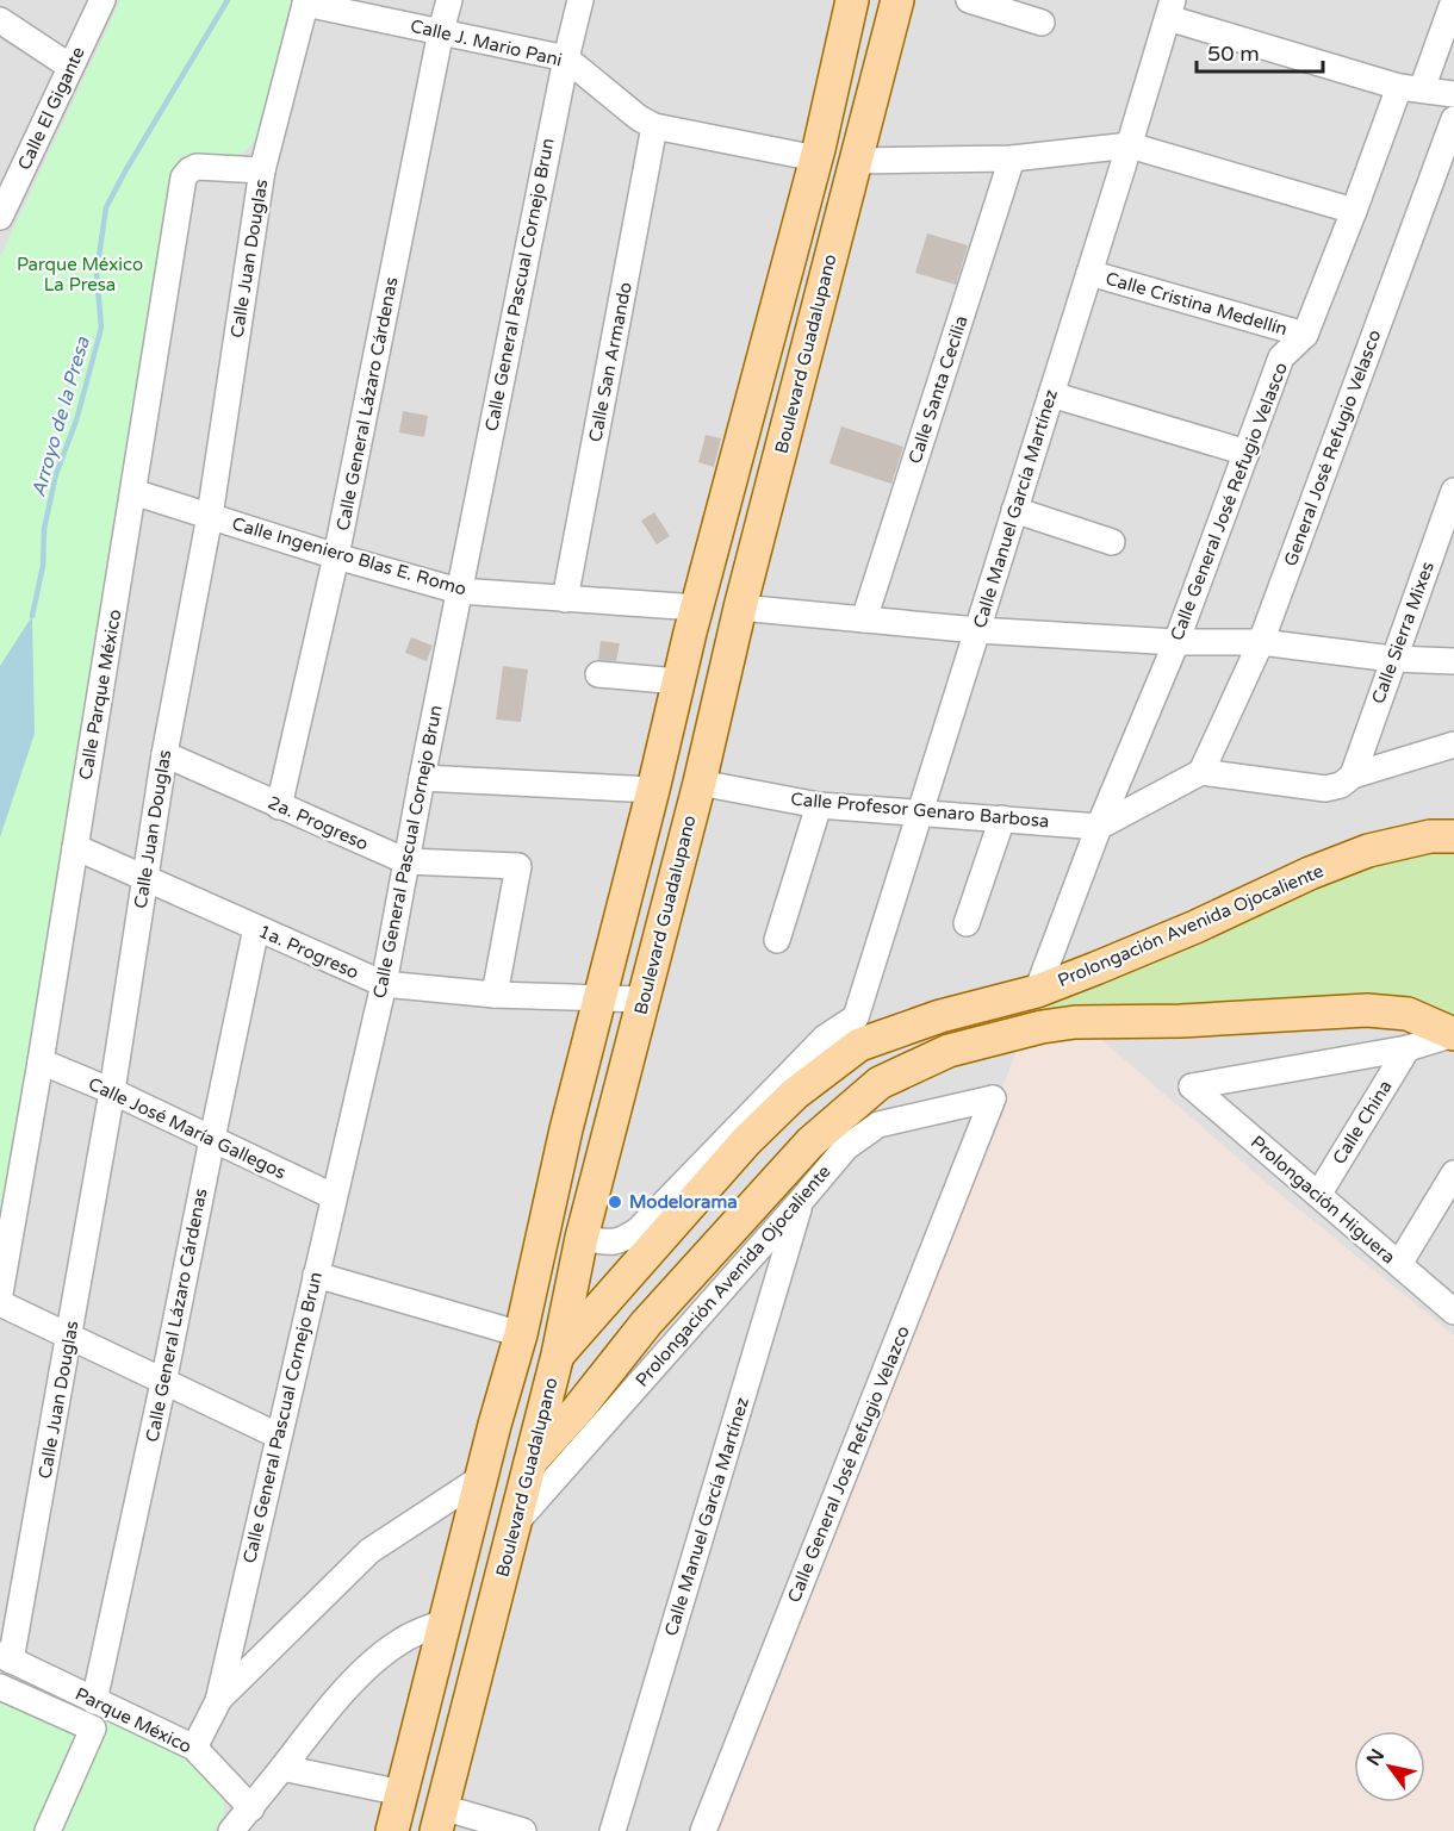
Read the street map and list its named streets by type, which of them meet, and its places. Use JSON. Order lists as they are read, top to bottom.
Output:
{
  "streets": {
    "main road": ["Boulevard Guadalupano", "Prolongación Avenida Ojocaliente"],
    "street": [
      "Calle J. Mario Pani",
      "Calle El Gigante",
      "Calle Juan Douglas",
      "Calle General Pascual Cornejo Brun",
      "Calle Cristina Medellín",
      "Calle San Armando",
      "Calle Santa Cecilia",
      "Calle General Lázaro Cárdenas",
      "General José Refugio Velasco",
      "Calle General José Refugio Velasco",
      "Calle Manuel García Martínez",
      "Calle Ingeniero Blas E. Romo",
      "Calle Sierra Mixes",
      "Calle Parque México",
      "Calle Profesor Genaro Barbosa",
      "2a. Progreso",
      "1a. Progreso",
      "Calle China",
      "Calle José María Gallegos",
      "Prolongación Higuera",
      "Calle General José Refugio Velazco",
      "Parque México"
    ]
  },
  "crossings": [
    ["Calle J. Mario Pani", "Calle Juan Douglas"],
    ["Calle J. Mario Pani", "Calle General Pascual Cornejo Brun"],
    ["Calle J. Mario Pani", "Calle San Armando"],
    ["Calle J. Mario Pani", "Calle General Lázaro Cárdenas"],
    ["Calle Juan Douglas", "Calle Ingeniero Blas E. Romo"],
    ["Calle Juan Douglas", "Calle Parque México"],
    ["Calle Juan Douglas", "2a. Progreso"],
    ["Calle Juan Douglas", "1a. Progreso"],
    ["Calle Juan Douglas", "Calle José María Gallegos"],
    ["Calle Juan Douglas", "Parque México"],
    ["Calle General Pascual Cornejo Brun", "Calle Ingeniero Blas E. Romo"],
    ["Calle General Pascual Cornejo Brun", "2a. Progreso"],
    ["Calle General Pascual Cornejo Brun", "1a. Progreso"],
    ["Calle General Pascual Cornejo Brun", "Calle José María Gallegos"],
    ["Calle General Pascual Cornejo Brun", "Parque México"],
    ["Calle Cristina Medellín", "Calle General José Refugio Velasco"],
    ["Calle Cristina Medellín", "Calle Manuel García Martínez"],
    ["Boulevard Guadalupano", "Calle Profesor Genaro Barbosa"],
    ["Boulevard Guadalupano", "Prolongación Avenida Ojocaliente"],
    ["Boulevard Guadalupano", "1a. Progreso"],
    ["Calle San Armando", "Calle Ingeniero Blas E. Romo"],
    ["Calle General Lázaro Cárdenas", "Calle Ingeniero Blas E. Romo"],
    ["Calle General Lázaro Cárdenas", "2a. Progreso"],
    ["Calle General Lázaro Cárdenas", "1a. Progreso"],
    ["Calle General Lázaro Cárdenas", "Calle José María Gallegos"],
    ["Calle General Lázaro Cárdenas", "Parque México"],
    ["Calle General José Refugio Velasco", "Calle Profesor Genaro Barbosa"],
    ["Calle General José Refugio Velasco", "Prolongación Avenida Ojocaliente"],
    ["Calle Manuel García Martínez", "Calle Profesor Genaro Barbosa"],
    ["Calle Manuel García Martínez", "Prolongación Avenida Ojocaliente"],
    ["Calle Ingeniero Blas E. Romo", "Calle Parque México"],
    ["Calle Parque México", "1a. Progreso"],
    ["Calle Parque México", "Calle José María Gallegos"],
    ["2a. Progreso", "1a. Progreso"],
    ["Prolongación Avenida Ojocaliente", "Calle General José Refugio Velazco"],
    ["Calle China", "Prolongación Higuera"]
  ],
  "water": ["Arroyo de la Presa"],
  "parks": ["Parque México La Presa"],
  "places": ["Modelorama"],
  "scale_bar": "50 m",
  "north": "top left"
}
